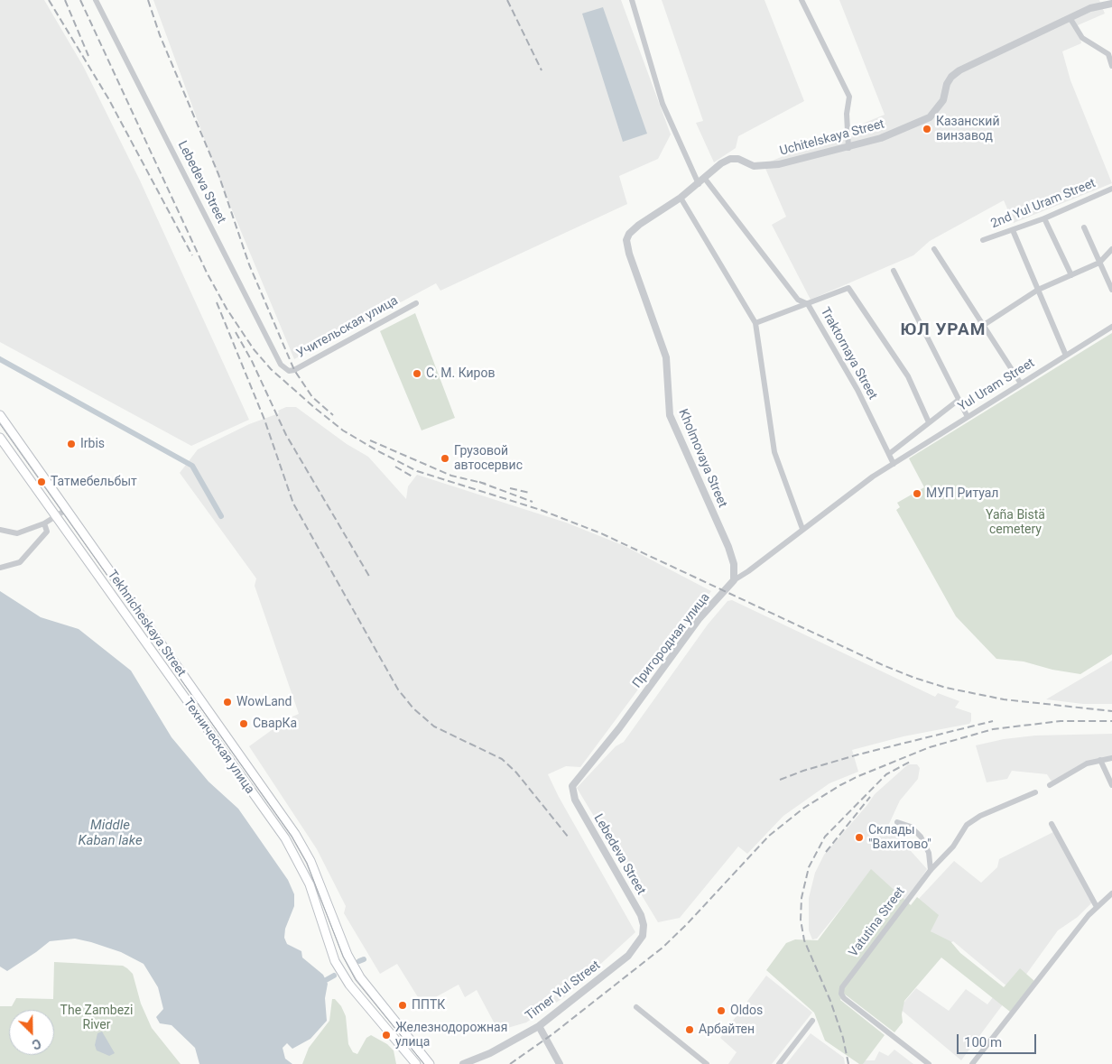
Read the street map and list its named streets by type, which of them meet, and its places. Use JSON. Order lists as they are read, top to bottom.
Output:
{
  "streets": {
    "main road": ["Tekhnicheskaya Street", "Техническая улица"],
    "street": [
      "Uchitelskaya Street",
      "Lebedeva Street",
      "2nd Yul Uram Street",
      "Учительская улица",
      "Traktornaya Street",
      "Yul Uram Street",
      "Kholmovaya Street",
      "Пригородная улица",
      "Vatutina Street",
      "Timer Yul Street"
    ]
  },
  "crossings": [
    ["Uchitelskaya Street", "Traktornaya Street"],
    ["Uchitelskaya Street", "Kholmovaya Street"],
    ["Lebedeva Street", "Учительская улица"],
    ["Lebedeva Street", "Пригородная улица"],
    ["Lebedeva Street", "Timer Yul Street"],
    ["Traktornaya Street", "Yul Uram Street"],
    ["Traktornaya Street", "Пригородная улица"],
    ["Yul Uram Street", "Пригородная улица"],
    ["Kholmovaya Street", "Пригородная улица"]
  ],
  "districts": ["ЮЛ УРАМ"],
  "water": ["Middle Kaban lake"],
  "parks": ["Yaña Bistä cemetery", "The Zambezi River"],
  "places": [
    "Казанский винзавод",
    "С. М. Киров",
    "Irbis",
    "Грузовой автосервис",
    "Татмебельбыт",
    "МУП Ритуал",
    "WowLand",
    "СварКа",
    "Склады \"Вахитово\"",
    "ППТК",
    "Oldos",
    "Арбайтен",
    "Железнодорожная улица"
  ],
  "scale_bar": "100 m",
  "north": "bottom right"
}
